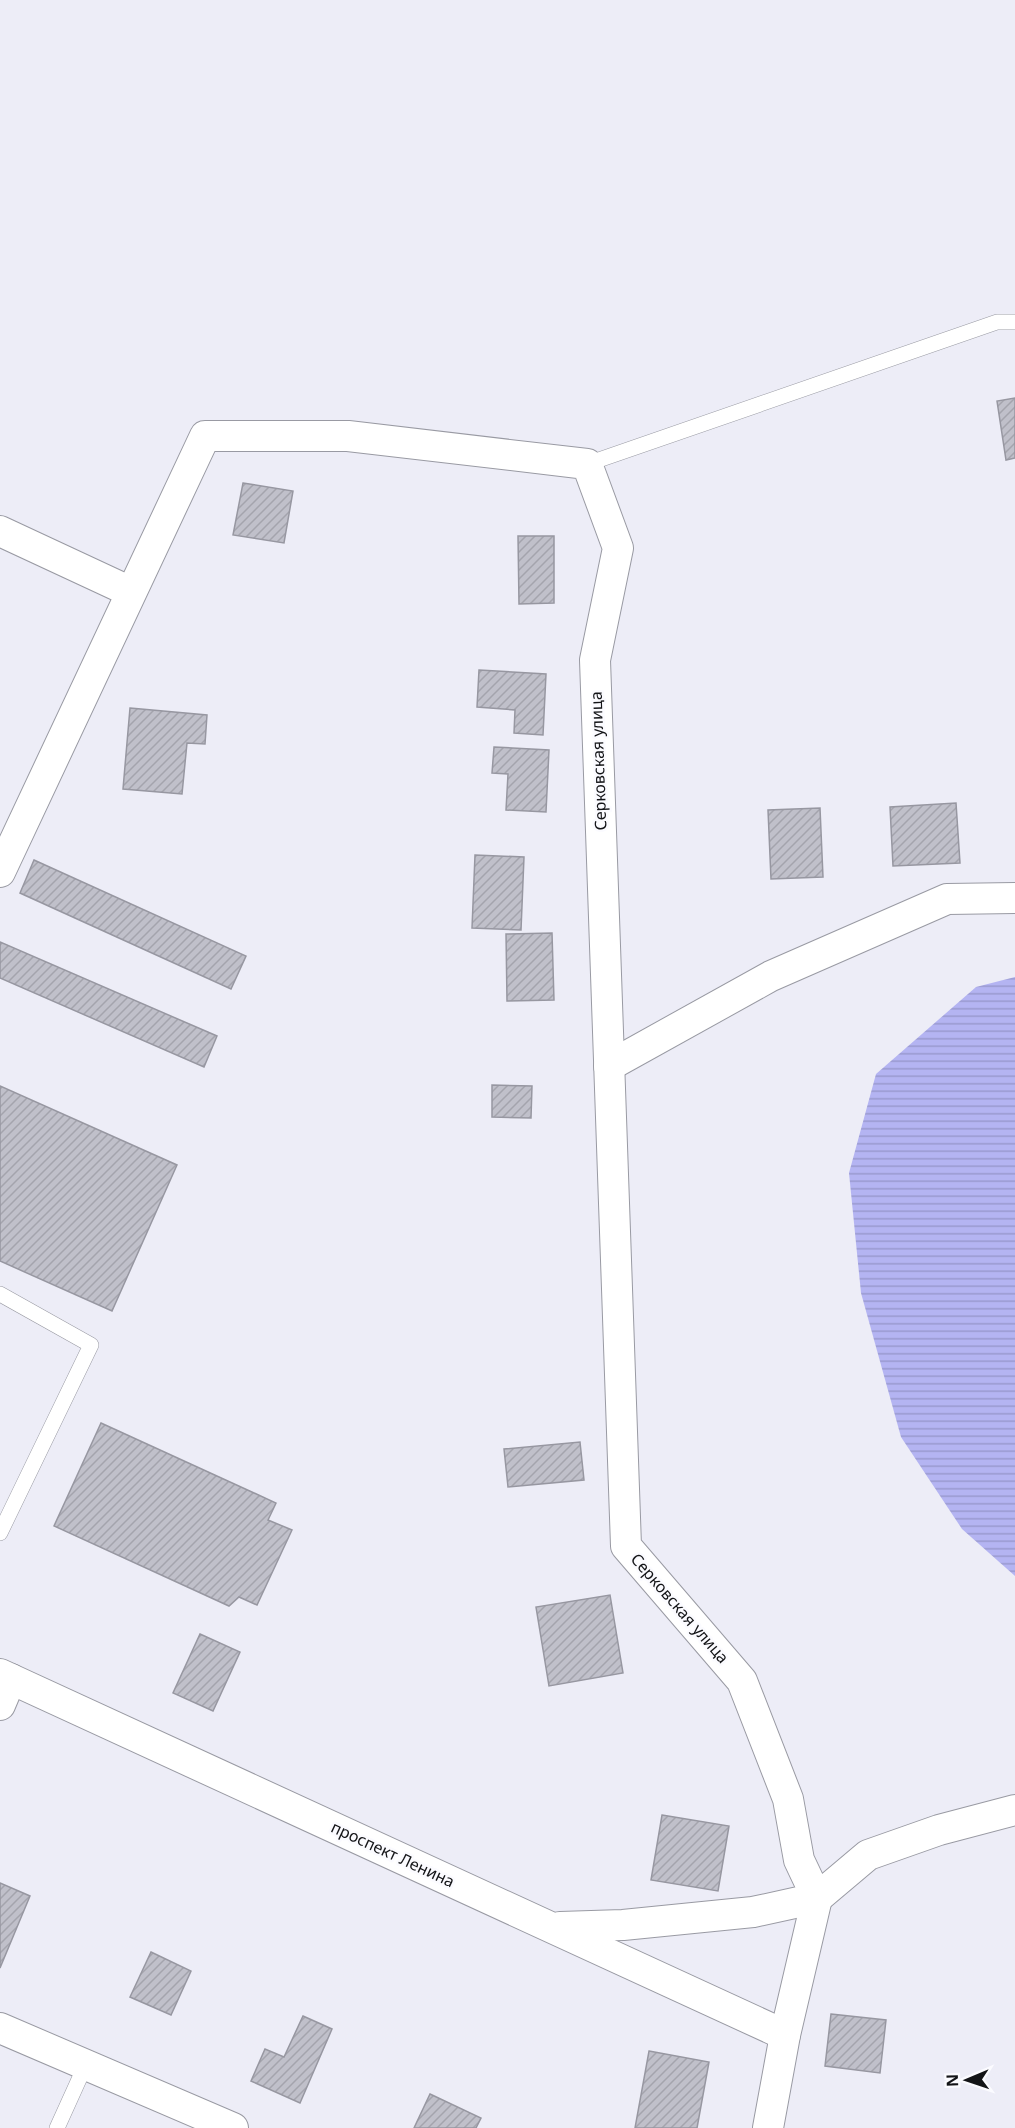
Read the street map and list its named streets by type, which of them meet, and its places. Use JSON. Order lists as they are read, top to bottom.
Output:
{
  "streets": {
    "street": ["Серковская улица", "проспект Ленина"]
  },
  "north": "left"
}
